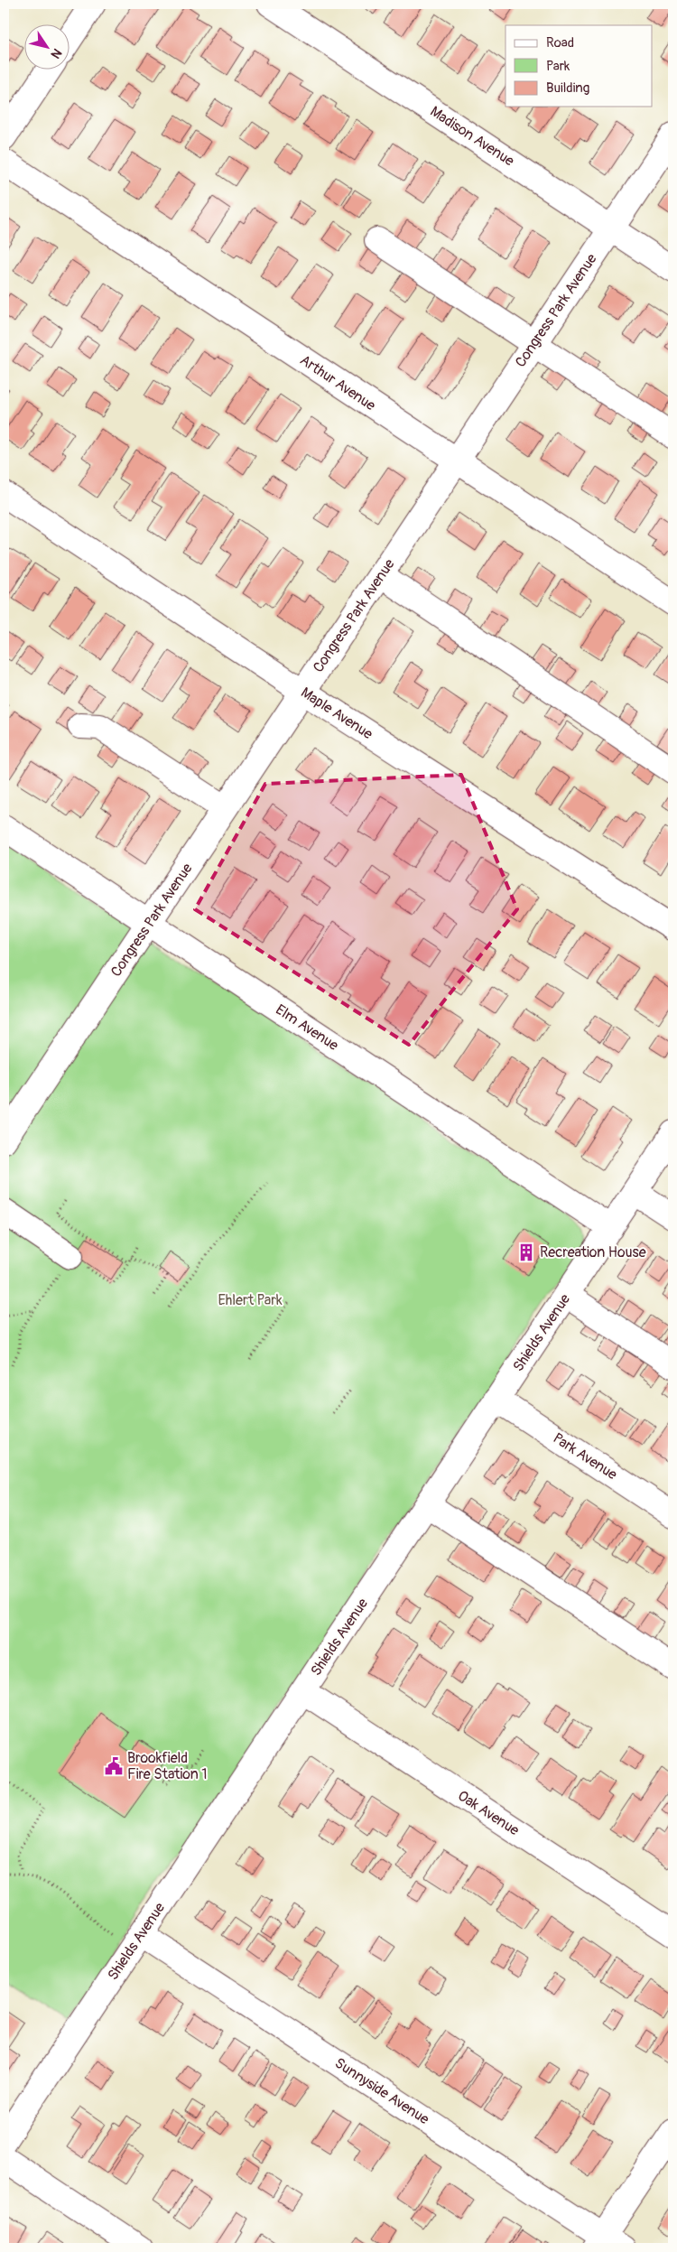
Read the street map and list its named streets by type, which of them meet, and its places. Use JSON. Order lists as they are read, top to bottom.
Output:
{
  "streets": {
    "street": [
      "Madison Avenue",
      "Congress Park Avenue",
      "Arthur Avenue",
      "Maple Avenue",
      "Elm Avenue",
      "Shields Avenue",
      "Park Avenue",
      "Oak Avenue",
      "Sunnyside Avenue"
    ]
  },
  "crossings": [
    ["Madison Avenue", "Congress Park Avenue"],
    ["Congress Park Avenue", "Arthur Avenue"],
    ["Congress Park Avenue", "Maple Avenue"],
    ["Congress Park Avenue", "Elm Avenue"],
    ["Elm Avenue", "Shields Avenue"],
    ["Shields Avenue", "Park Avenue"],
    ["Shields Avenue", "Oak Avenue"],
    ["Shields Avenue", "Sunnyside Avenue"]
  ],
  "parks": ["Ehlert Park"],
  "places": {
    "building": ["Recreation House"],
    "public building": ["Brookfield Fire Station 1"]
  },
  "legend": ["Road", "Park", "Building"],
  "north": "bottom right"
}
